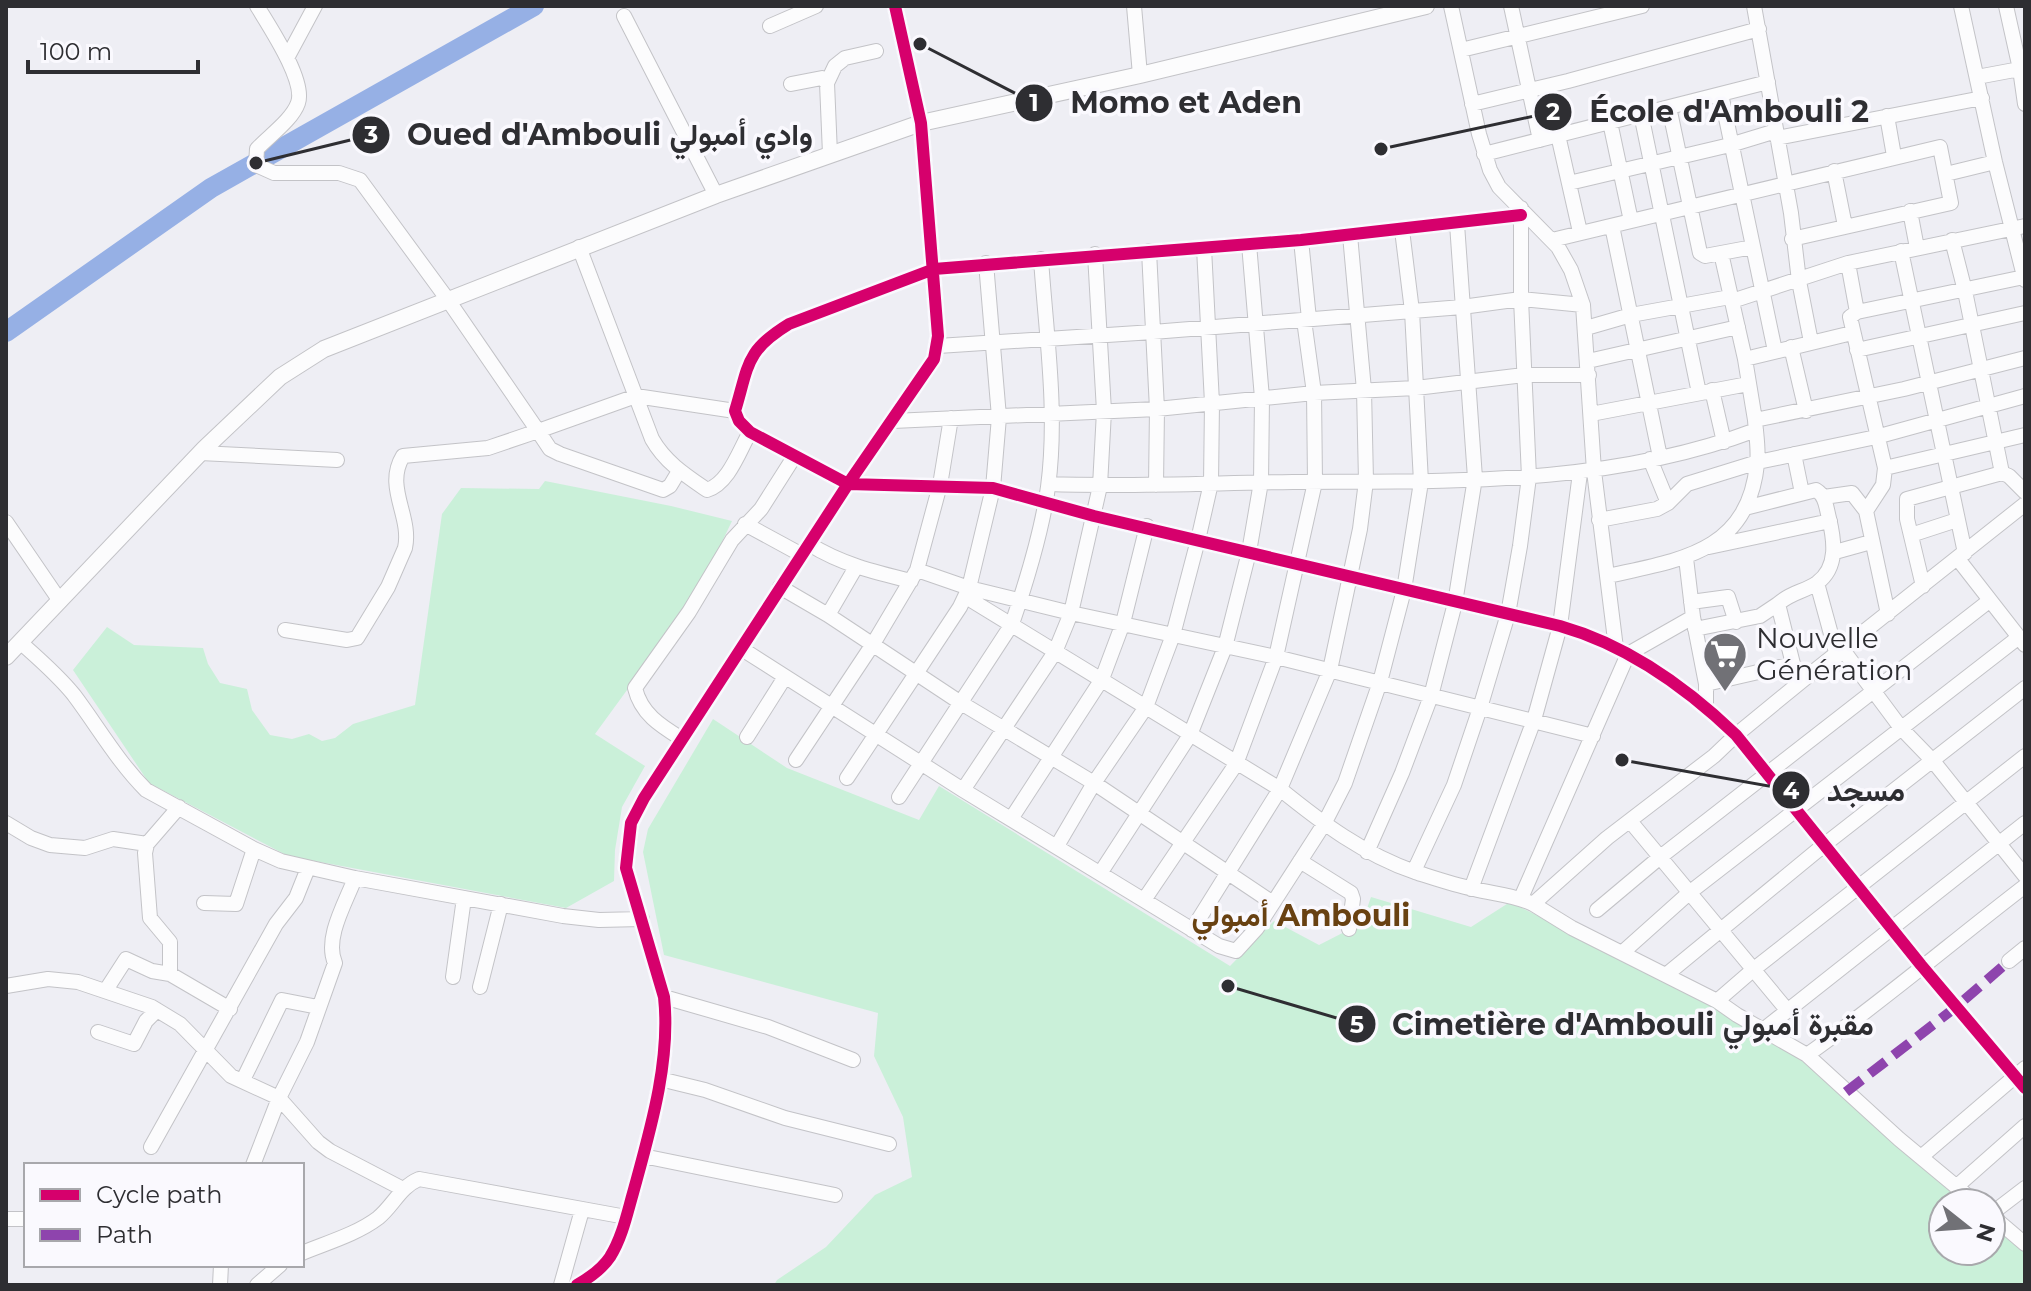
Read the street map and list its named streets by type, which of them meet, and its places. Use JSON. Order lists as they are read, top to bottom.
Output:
{
  "districts": ["أمبولي Ambouli"],
  "places": {
    "other": [
      "Momo et Aden",
      "École d'Ambouli 2",
      "Oued d'Ambouli وادي أمبولي",
      "مسجد",
      "Cimetière d'Ambouli مقبرة أمبولي"
    ],
    "supermarket": ["Nouvelle Génération"]
  },
  "legend": ["Cycle path", "Path"],
  "scale_bar": "100 m",
  "north": "right"
}
